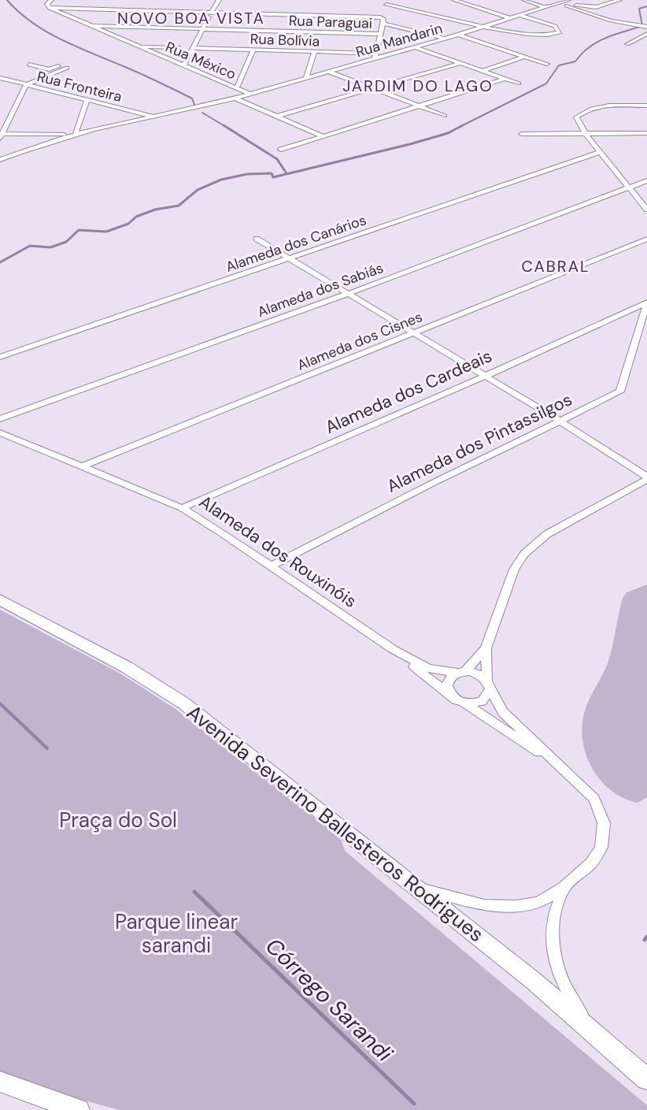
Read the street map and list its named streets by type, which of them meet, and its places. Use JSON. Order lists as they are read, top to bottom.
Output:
{
  "streets": {
    "main road": ["Avenida Severino Ballesteros Rodrigues"],
    "street": [
      "Rua Paraguai",
      "Rua Bolívia",
      "Rua Mandarin",
      "Rua México",
      "Rua Fronteira",
      "Alameda dos Canários",
      "Alameda dos Sabiás",
      "Alameda dos Cisnes",
      "Alameda dos Cardeais",
      "Alameda dos Pintassilgos",
      "Alameda dos Rouxinóis"
    ]
  },
  "crossings": [
    ["Rua Paraguai", "Rua México"],
    ["Rua Bolívia", "Rua Mandarin"],
    ["Rua Mandarin", "Rua México"],
    ["Rua Mandarin", "Rua Fronteira"],
    ["Alameda dos Cisnes", "Alameda dos Rouxinóis"],
    ["Alameda dos Cardeais", "Alameda dos Pintassilgos"],
    ["Alameda dos Cardeais", "Alameda dos Rouxinóis"],
    ["Alameda dos Pintassilgos", "Alameda dos Rouxinóis"]
  ],
  "districts": ["NOVO BOA VISTA", "JARDIM DO LAGO", "CABRAL"],
  "water": ["Córrego Sarandi"],
  "parks": ["Praça do Sol", "Parque linear sarandi"]
}
